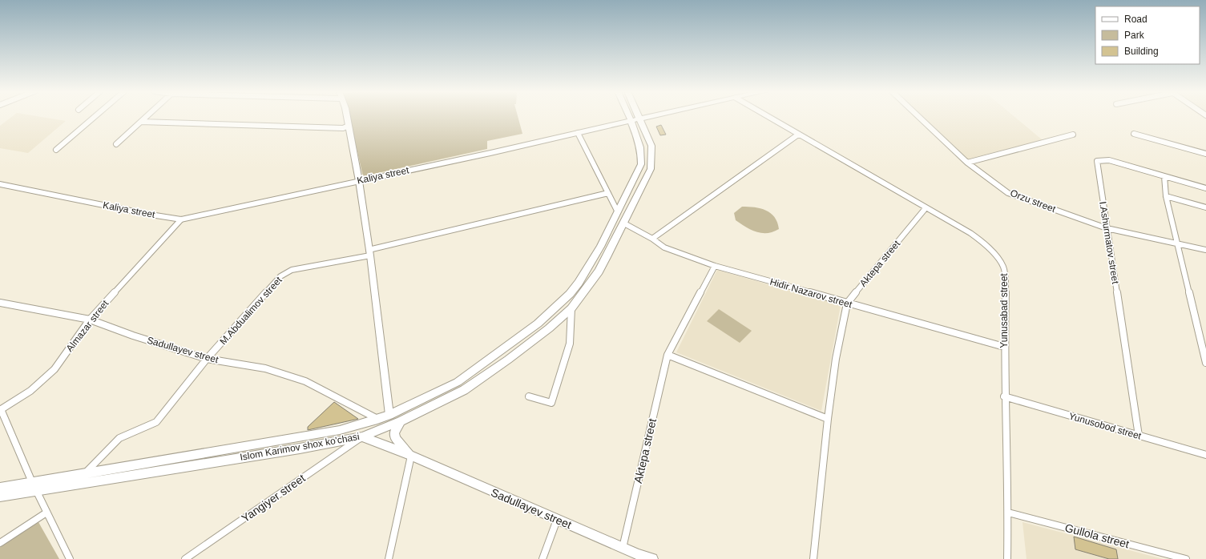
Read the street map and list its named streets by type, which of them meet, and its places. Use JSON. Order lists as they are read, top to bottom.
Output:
{
  "streets": {
    "main road": ["Kaliya street", "Sadullayev street", "Islom Karimov shox ko'chasi"],
    "street": [
      "Orzu street",
      "I.Ashurmatov street",
      "Aktepa street",
      "Hidir Nazarov street",
      "M.Abdualimov street",
      "Yunusabad street",
      "Almazar street",
      "Yunusobod street",
      "Yangiyer street",
      "Gullola street"
    ]
  },
  "crossings": [
    ["Kaliya street", "Almazar street"],
    ["Kaliya street", "Islom Karimov shox ko'chasi"],
    ["Orzu street", "I.Ashurmatov street"],
    ["I.Ashurmatov street", "Yunusobod street"],
    ["Aktepa street", "Hidir Nazarov street"],
    ["Aktepa street", "Yunusabad street"],
    ["Aktepa street", "Sadullayev street"],
    ["Hidir Nazarov street", "Yunusabad street"],
    ["Hidir Nazarov street", "Islom Karimov shox ko'chasi"],
    ["M.Abdualimov street", "Sadullayev street"],
    ["M.Abdualimov street", "Islom Karimov shox ko'chasi"],
    ["Yunusabad street", "Yunusobod street"],
    ["Yunusabad street", "Gullola street"],
    ["Almazar street", "Sadullayev street"],
    ["Sadullayev street", "Islom Karimov shox ko'chasi"],
    ["Sadullayev street", "Yangiyer street"],
    ["Islom Karimov shox ko'chasi", "Yangiyer street"]
  ],
  "legend": ["Road", "Park", "Building"]
}
